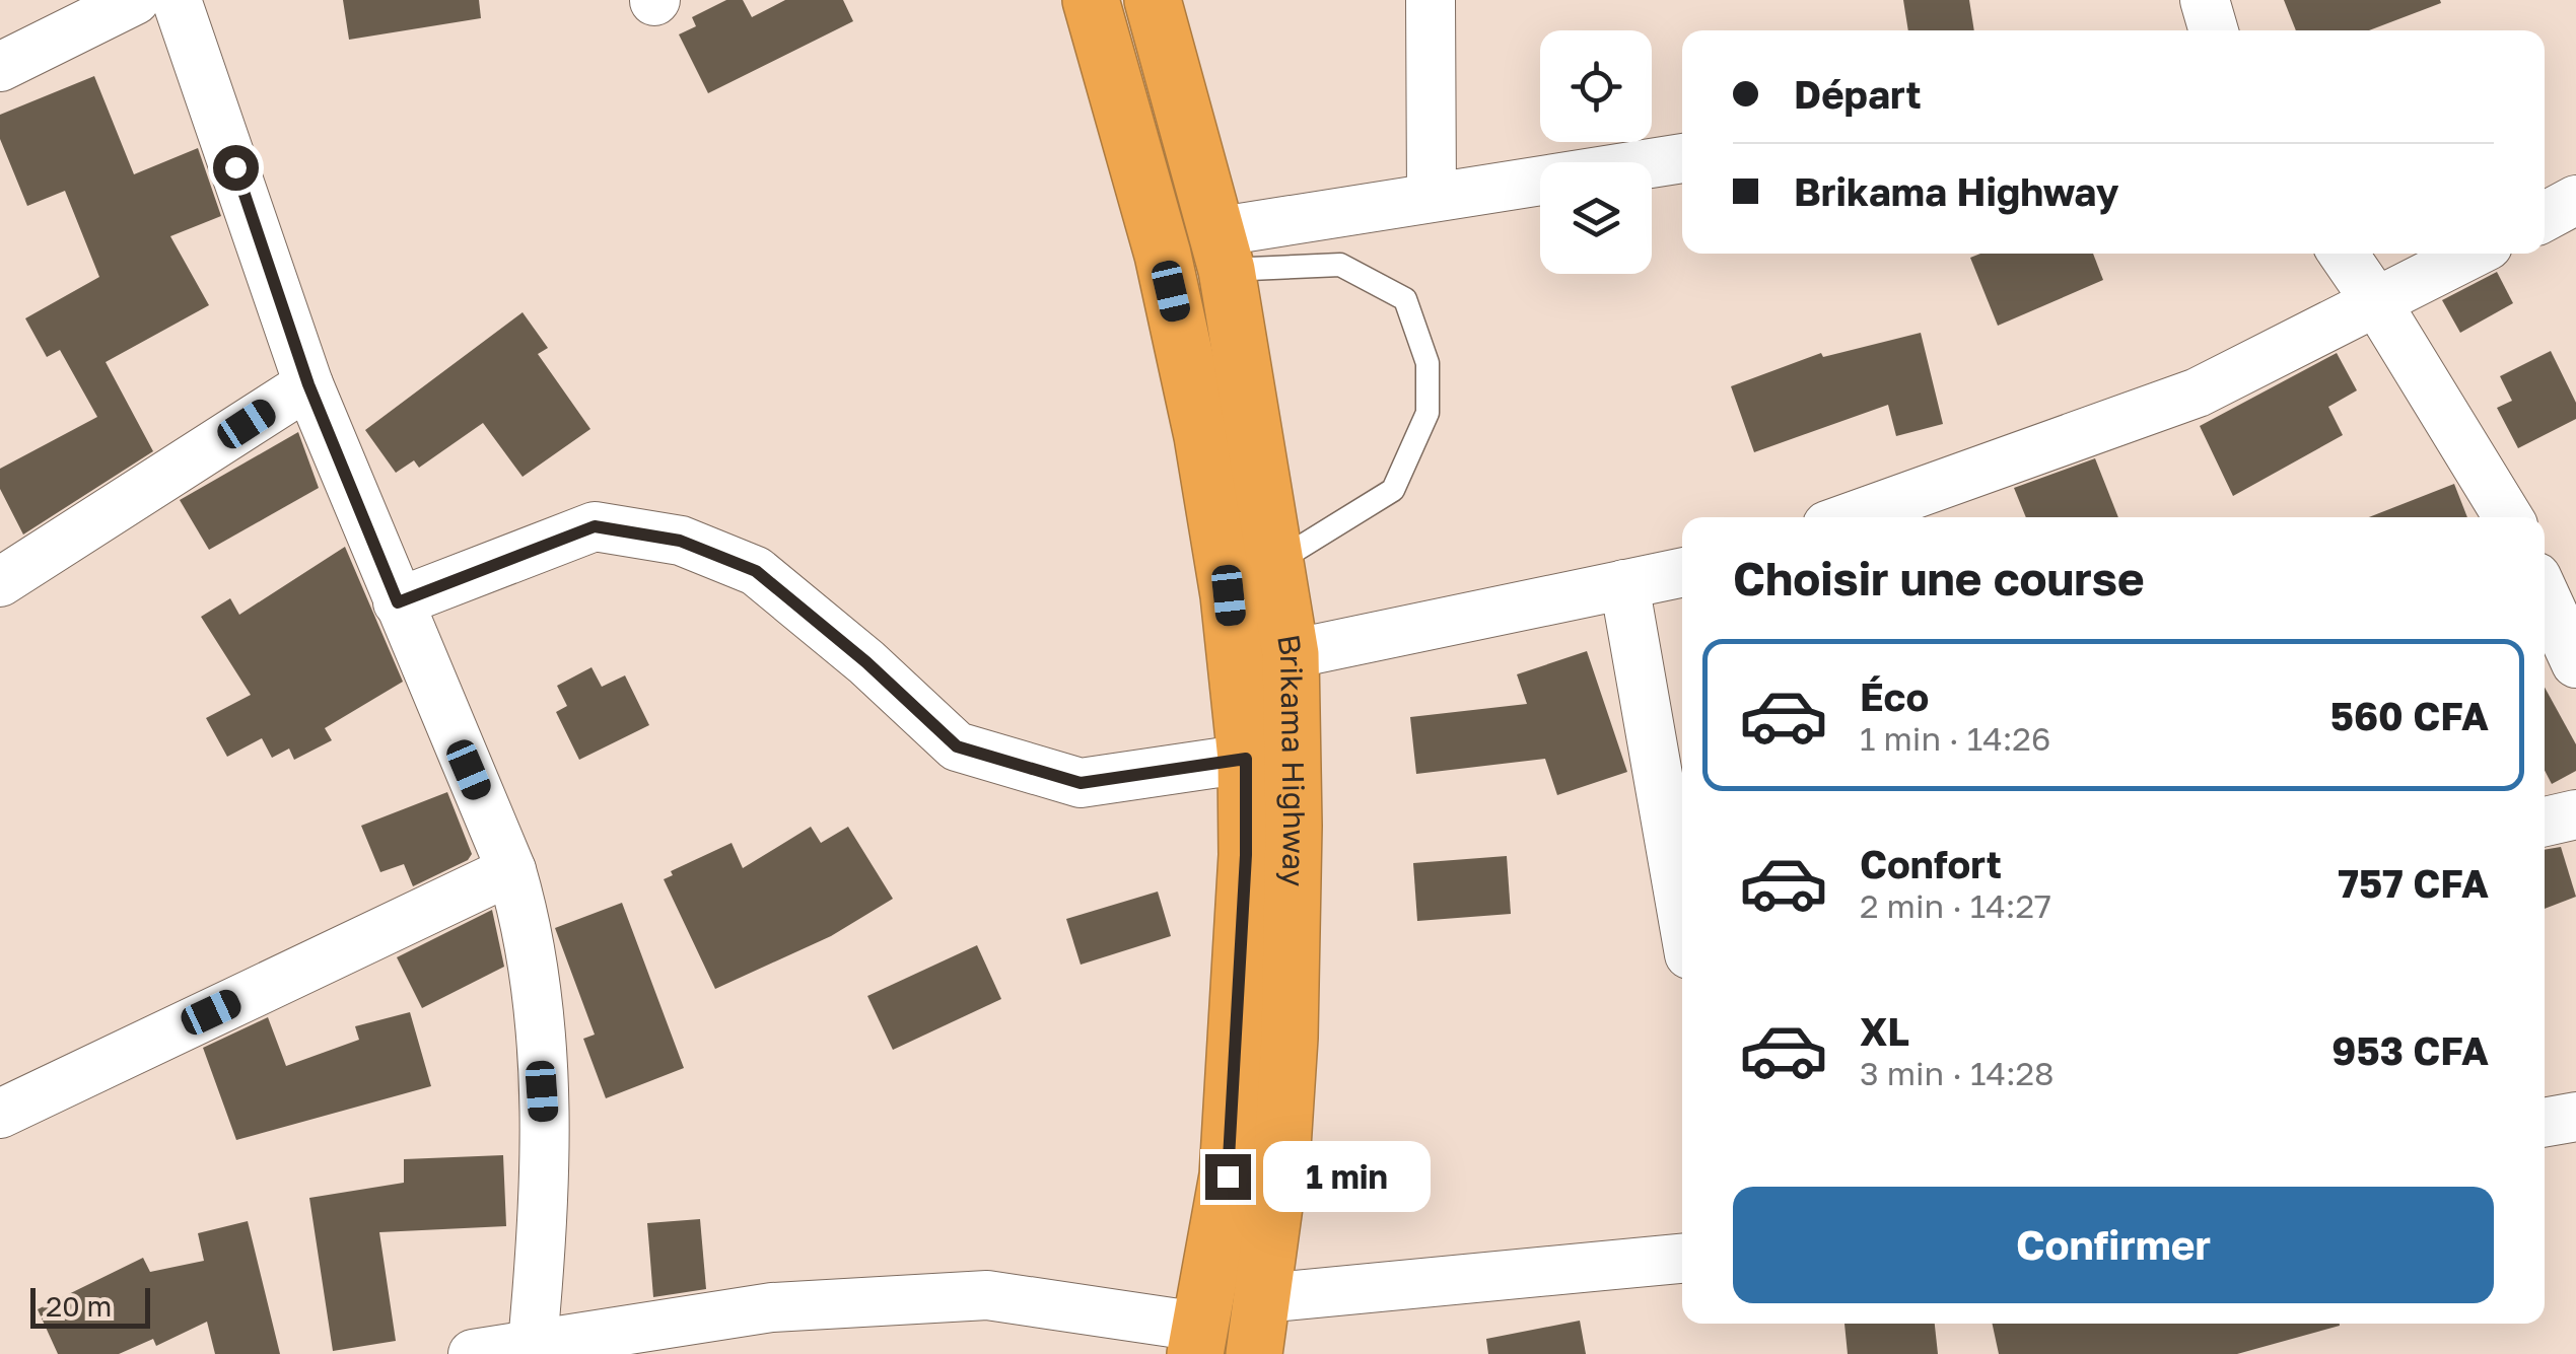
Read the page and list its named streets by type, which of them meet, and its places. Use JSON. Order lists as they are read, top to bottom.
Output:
{
  "streets": {
    "highway": ["Brikama Highway"]
  },
  "scale_bar": "20 m",
  "page": {
    "banner": ["Départ", "Brikama Highway"],
    "heading": "Choisir une course",
    "list": [
      {
        "name": "Éco",
        "note": "1 min · 14:26",
        "value": "560 CFA"
      },
      {
        "name": "Confort",
        "note": "2 min · 14:27",
        "value": "757 CFA"
      },
      {
        "name": "XL",
        "note": "3 min · 14:28",
        "value": "953 CFA"
      }
    ],
    "bubble": "1 min",
    "buttons": "Confirmer",
    "scale": "20 m"
  }
}
